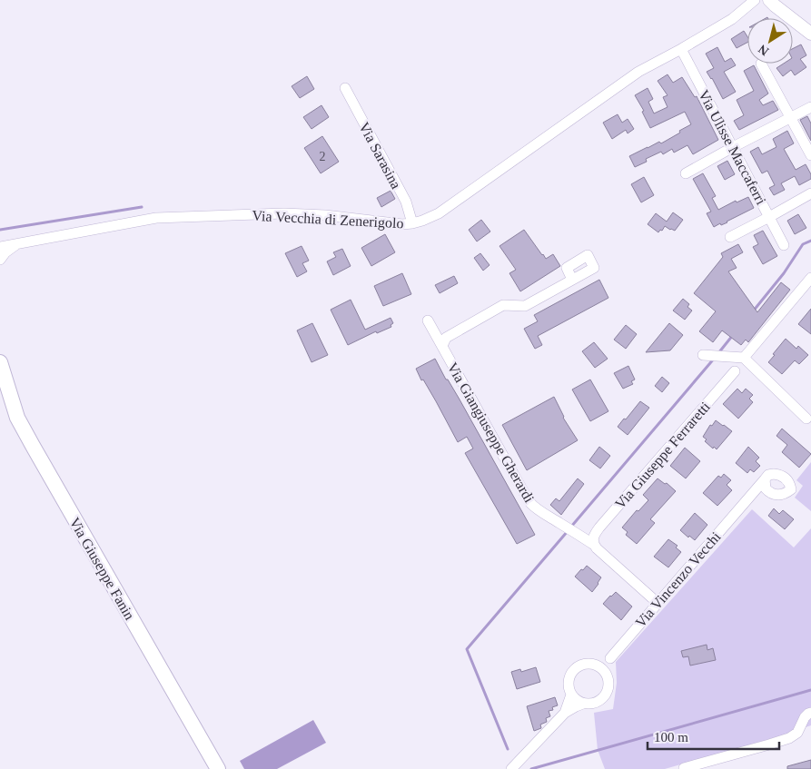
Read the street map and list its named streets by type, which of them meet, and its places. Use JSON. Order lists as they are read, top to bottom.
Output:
{
  "streets": {
    "main road": ["Via Giuseppe Fanin"],
    "street": [
      "Via Ulisse Maccaferri",
      "Via Sarasina",
      "Via Vecchia di Zenerigolo",
      "Via Giangiuseppe Gherardi",
      "Via Giuseppe Ferraretti",
      "Via Vincenzo Vecchi"
    ]
  },
  "crossings": [
    ["Via Ulisse Maccaferri", "Via Vecchia di Zenerigolo"],
    ["Via Sarasina", "Via Vecchia di Zenerigolo"],
    ["Via Giangiuseppe Gherardi", "Via Giuseppe Ferraretti"],
    ["Via Giangiuseppe Gherardi", "Via Vincenzo Vecchi"]
  ],
  "house_numbers": ["2"],
  "scale_bar": "100 m",
  "north": "bottom left"
}
